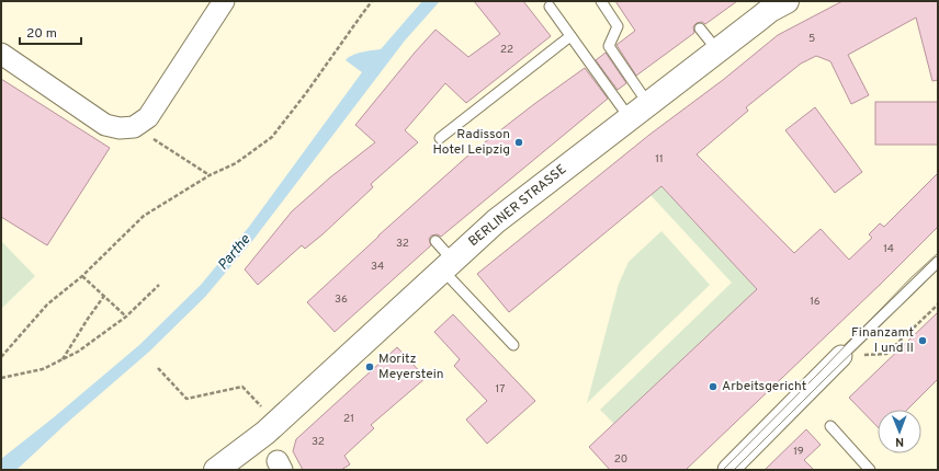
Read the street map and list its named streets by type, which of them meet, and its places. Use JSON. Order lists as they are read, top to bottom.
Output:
{
  "streets": {
    "main road": ["BERLINER STRASSE"]
  },
  "water": ["Parthe"],
  "places": [
    "Radisson Hotel Leipzig",
    "Finanzamt I und II",
    "Moritz Meyerstein",
    "Arbeitsgericht"
  ],
  "house_numbers": [
    "5",
    "22",
    "11",
    "32",
    "14",
    "34",
    "36",
    "16",
    "17",
    "21",
    "32",
    "19",
    "20"
  ],
  "scale_bar": "20 m",
  "north": "bottom"
}
